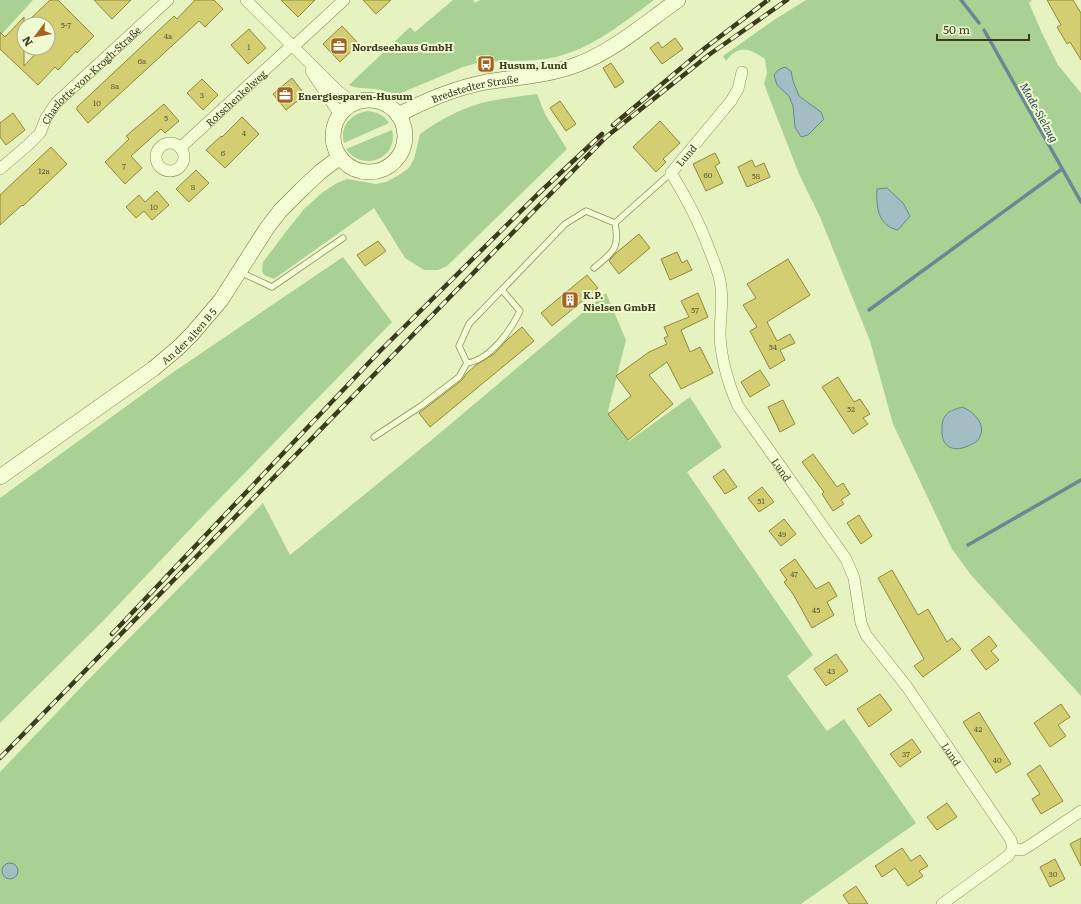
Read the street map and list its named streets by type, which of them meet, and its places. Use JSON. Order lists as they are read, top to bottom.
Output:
{
  "streets": {
    "main road": ["Bredstedter Straße", "An der alten B 5"],
    "street": ["Charlotte-von-Krogh-Straße", "Rotschenkelweg", "Lund"]
  },
  "crossings": [
    ["Bredstedter Straße", "An der alten B 5"]
  ],
  "water": ["Made-Sielzug"],
  "places": {
    "office": ["Nordseehaus GmbH", "Energiesparen-Husum"],
    "bus stop": ["Husum, Lund"],
    "building": ["K.P. Nielsen GmbH"]
  },
  "house_numbers": [
    "5-7",
    "4a",
    "1",
    "6a",
    "8a",
    "3",
    "10",
    "5",
    "4",
    "6",
    "7",
    "12a",
    "60",
    "58",
    "8",
    "10",
    "57",
    "54",
    "52",
    "51",
    "49",
    "47",
    "45",
    "43",
    "42",
    "37",
    "40",
    "30"
  ],
  "scale_bar": "50 m",
  "north": "bottom left"
}
